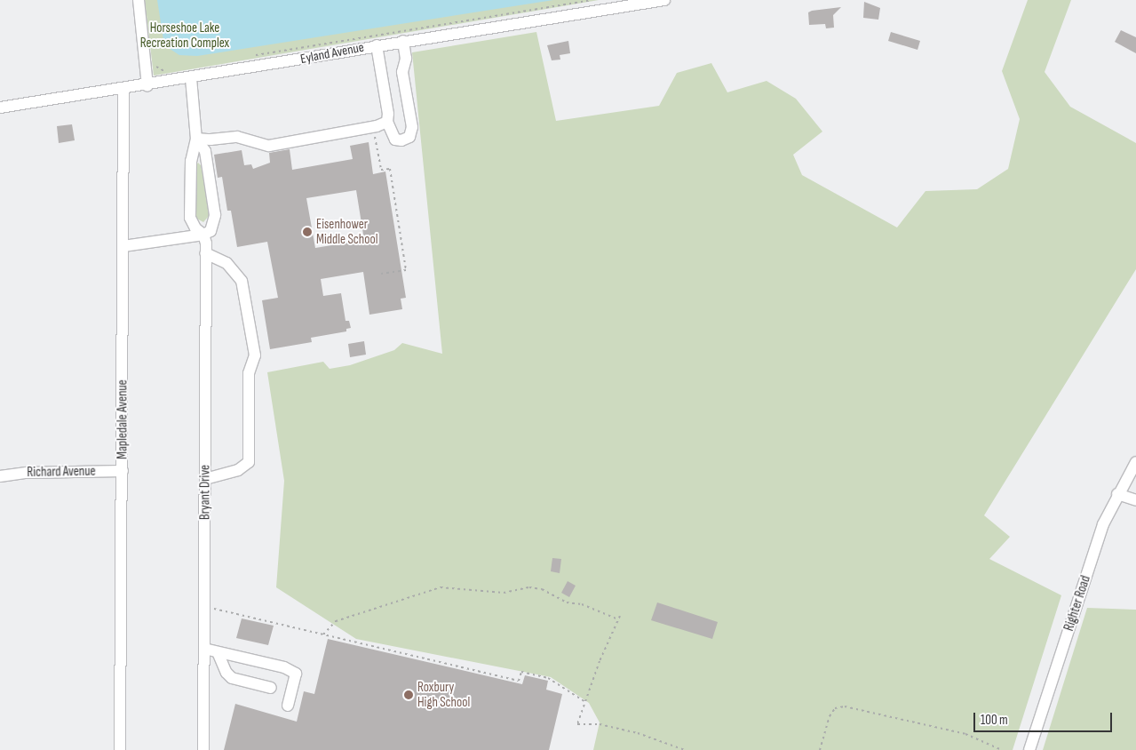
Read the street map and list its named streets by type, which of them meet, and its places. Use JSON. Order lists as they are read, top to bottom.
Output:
{
  "streets": {
    "street": [
      "Eyland Avenue",
      "Mapledale Avenue",
      "Richard Avenue",
      "Bryant Drive",
      "Righter Road"
    ]
  },
  "crossings": [
    ["Eyland Avenue", "Mapledale Avenue"],
    ["Mapledale Avenue", "Richard Avenue"]
  ],
  "parks": ["Horseshoe Lake Recreation Complex"],
  "places": ["Eisenhower Middle School", "Roxbury High School"],
  "scale_bar": "100 m"
}
